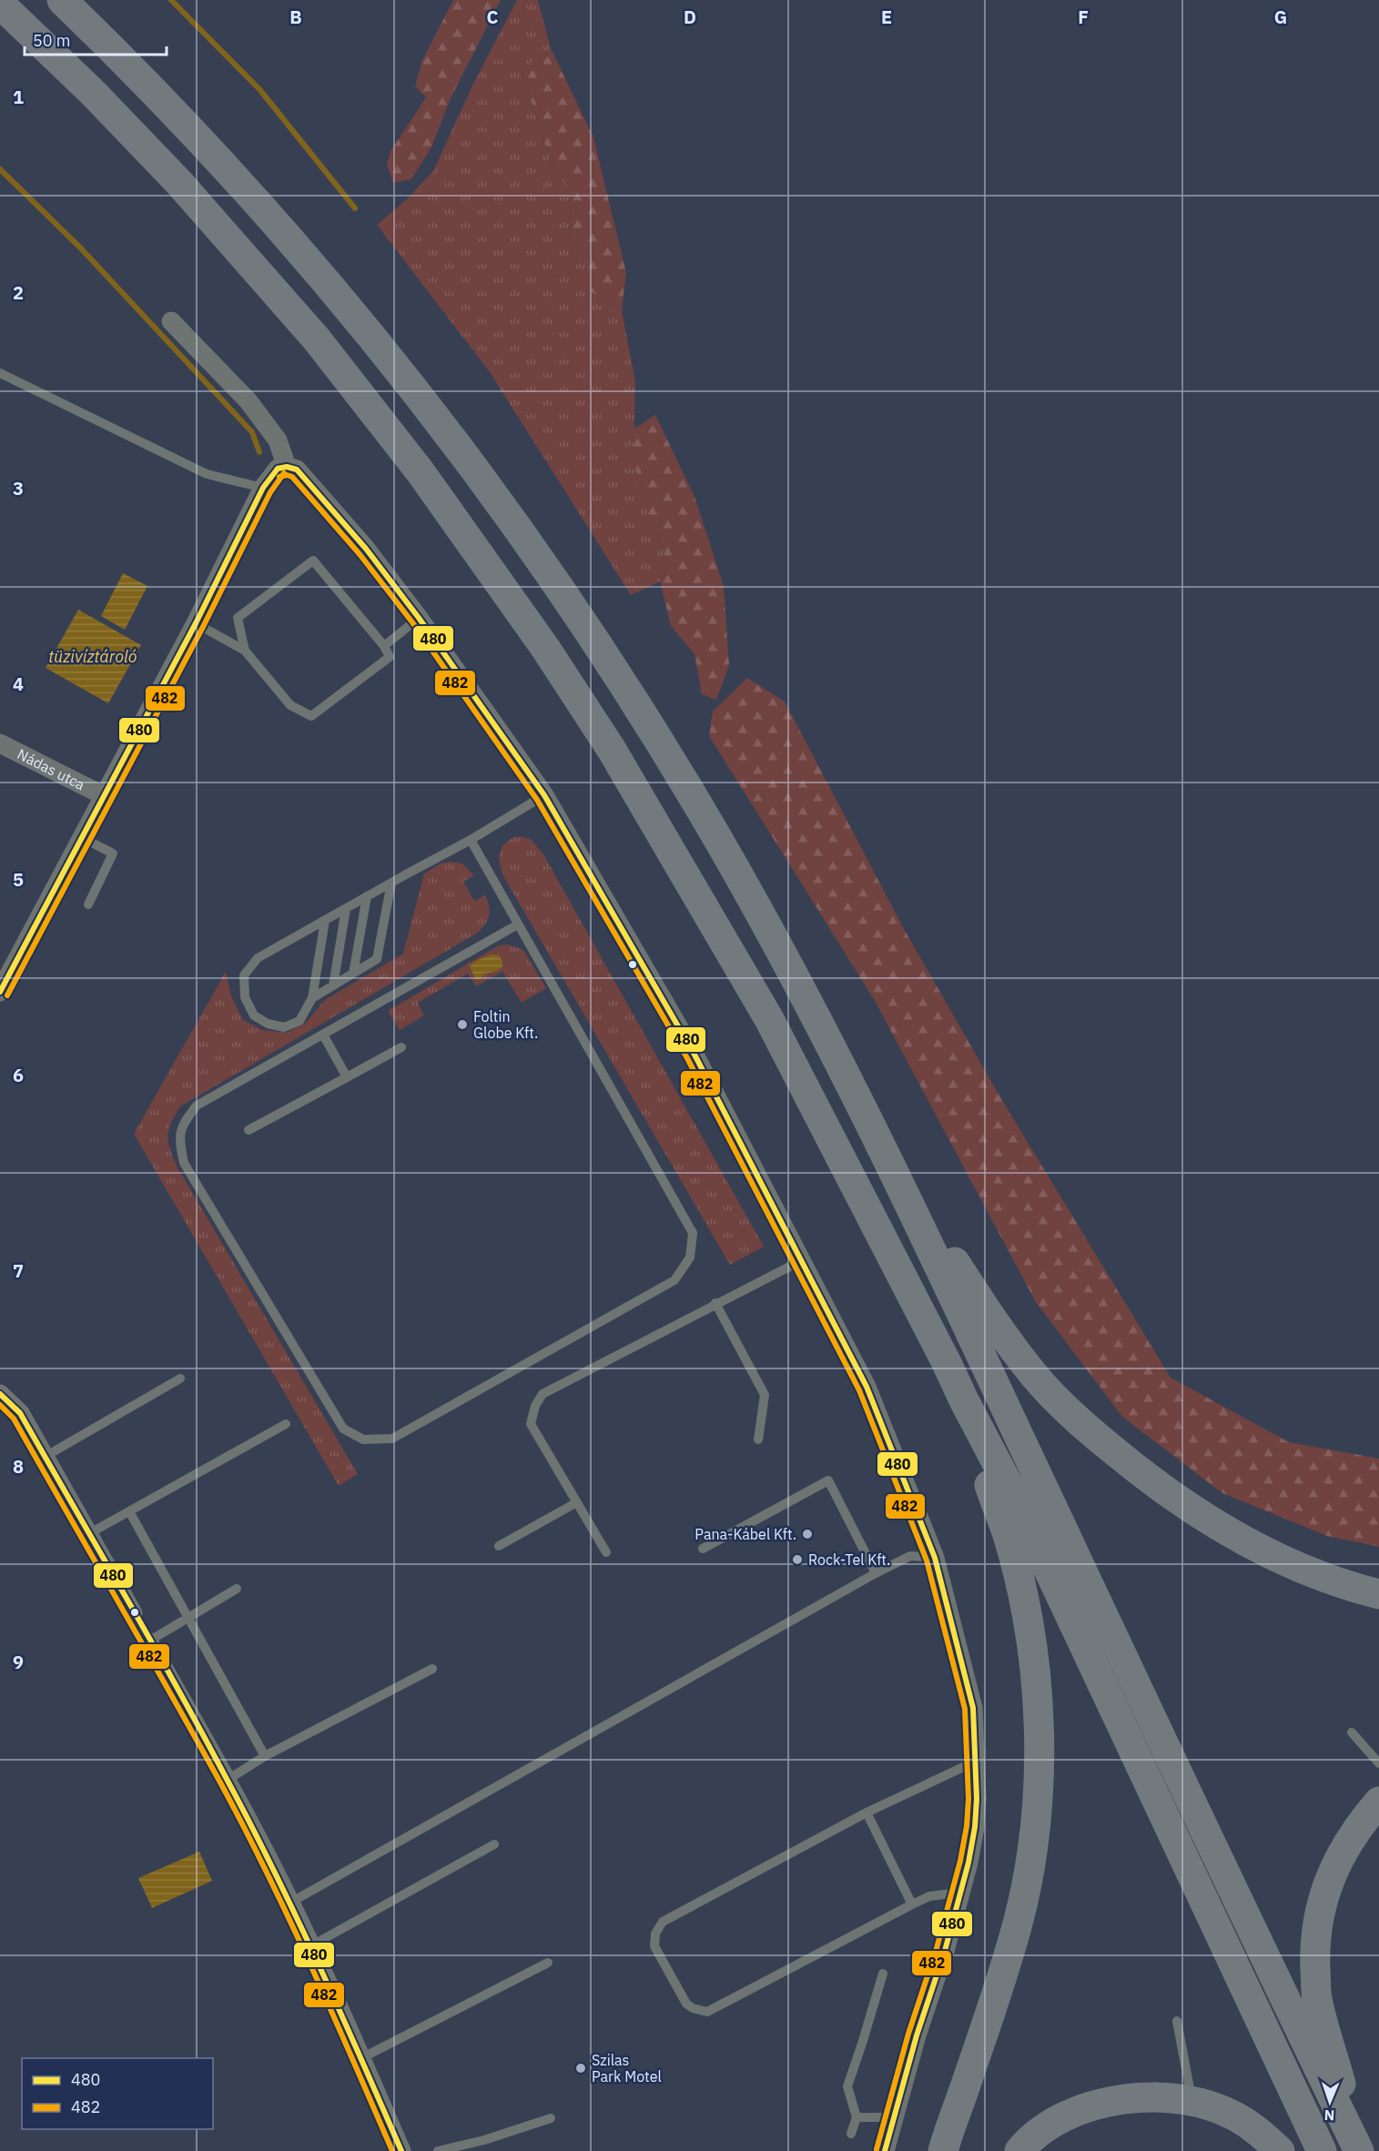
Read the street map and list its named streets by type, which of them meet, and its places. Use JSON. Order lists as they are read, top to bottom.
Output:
{
  "streets": {
    "street": ["Nádas utca"]
  },
  "water": ["tüzivíztároló"],
  "places": [
    "Foltin Globe Kft.",
    "Pana-Kábel Kft.",
    "Rock-Tel Kft.",
    "Szilas Park Motel"
  ],
  "lines": ["transit line 480", "transit line 482"],
  "legend": ["480", "482"],
  "scale_bar": "50 m",
  "north": "bottom",
  "grid": {
    "columns": [
      "B",
      "C",
      "D",
      "E",
      "F",
      "G"
    ],
    "rows": [
      "1",
      "2",
      "3",
      "4",
      "5",
      "6",
      "7",
      "8",
      "9"
    ]
  }
}
